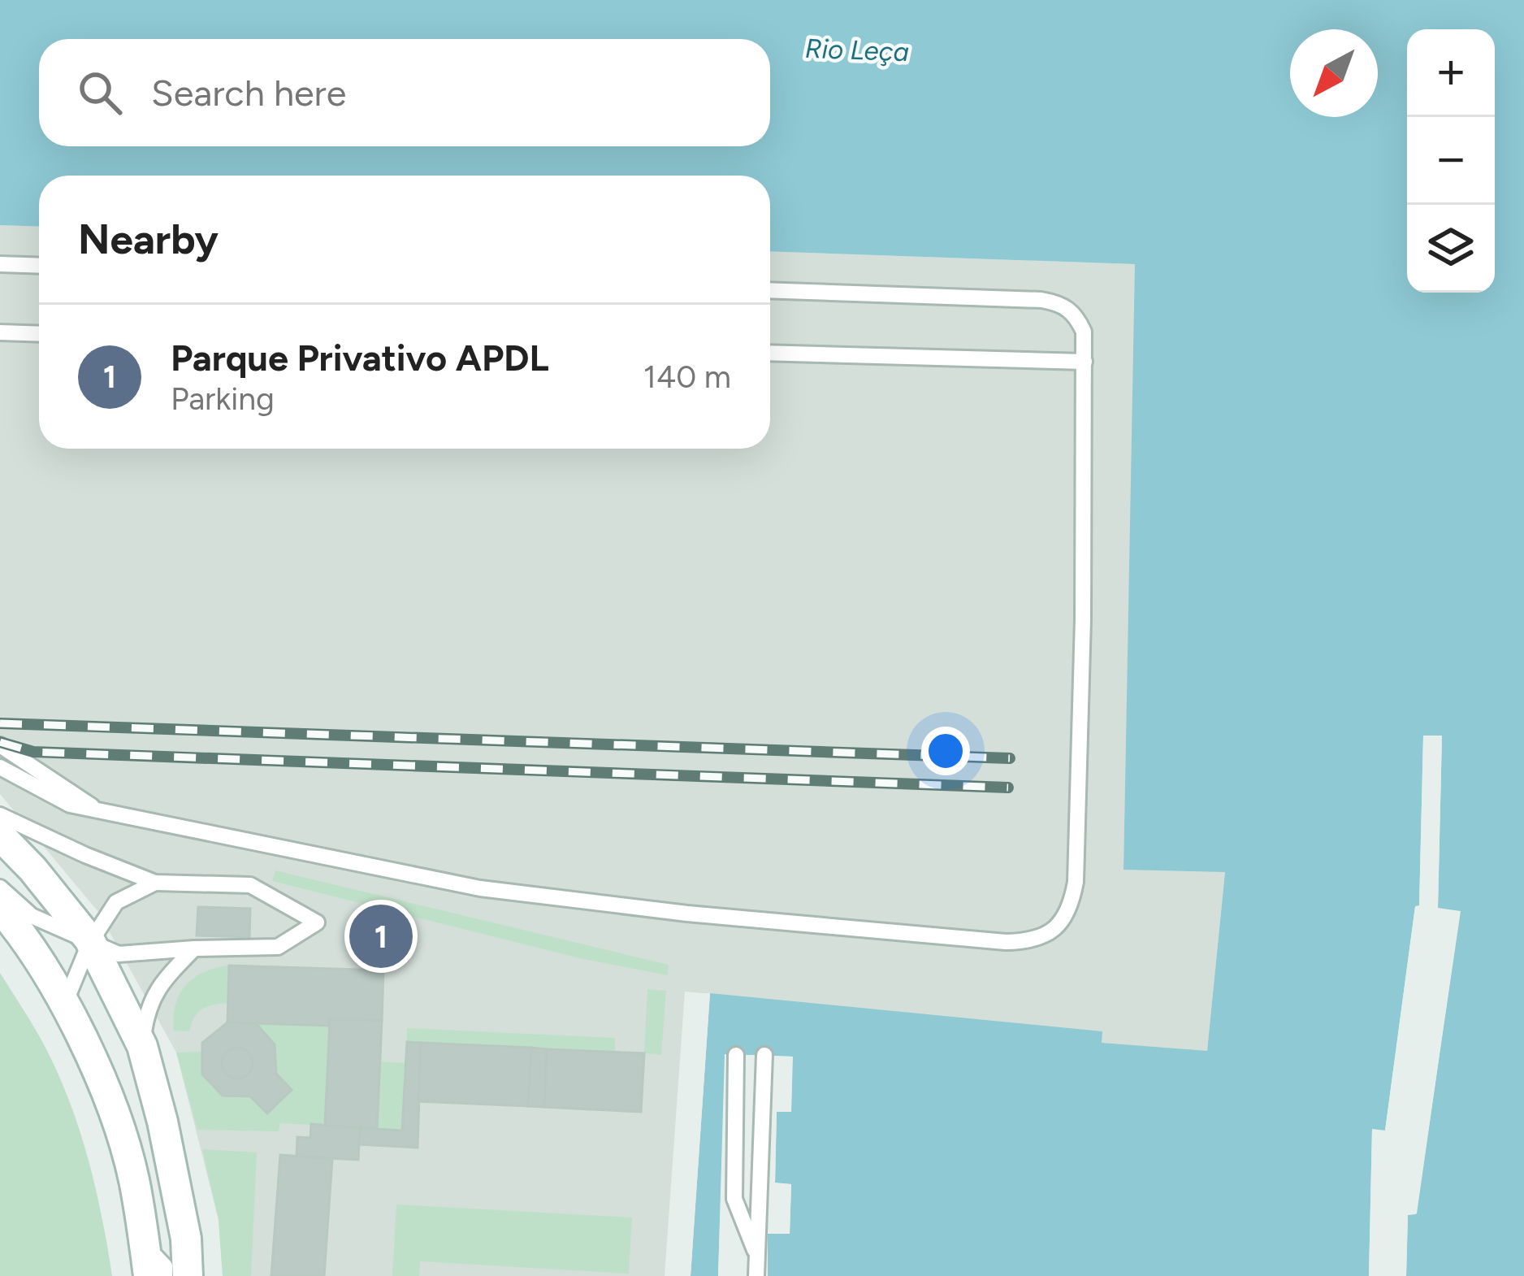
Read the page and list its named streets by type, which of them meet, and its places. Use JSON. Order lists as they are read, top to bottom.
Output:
{
  "water": ["Rio Leça"],
  "north": "bottom left",
  "page": {
    "map_buttons": ["+", "−"],
    "search": "Search here",
    "heading": "Nearby",
    "list": [
      {
        "mark": "1",
        "name": "Parque Privativo APDL",
        "note": "Parking",
        "value": "140 m"
      }
    ],
    "pins": "1"
  }
}
